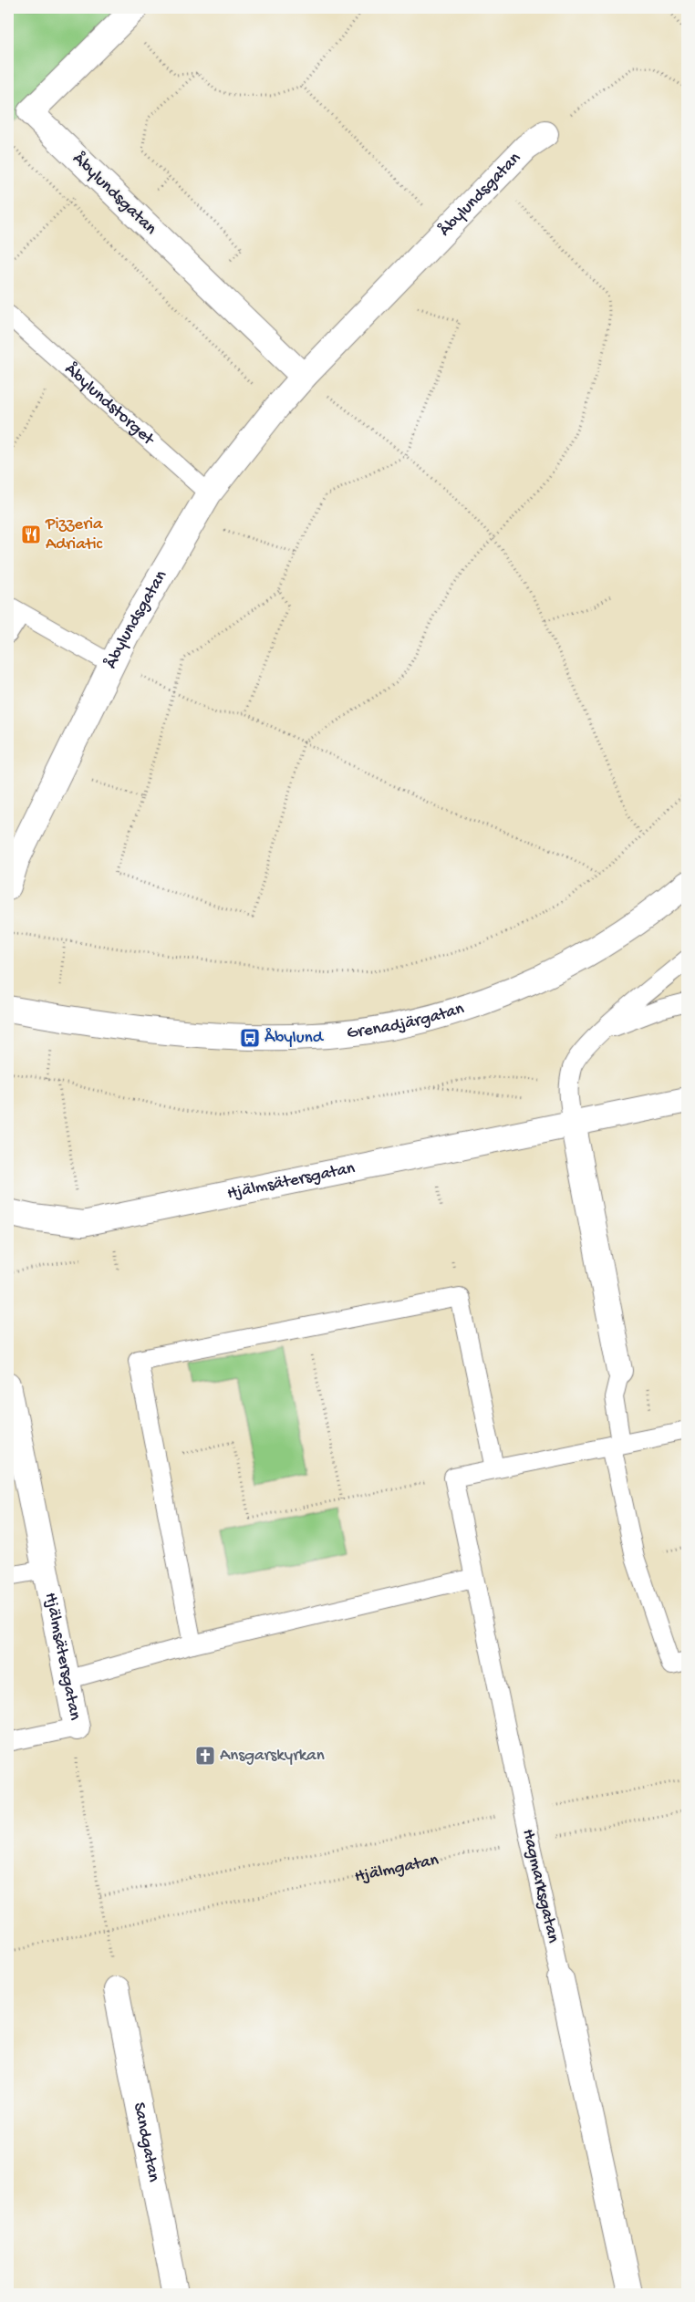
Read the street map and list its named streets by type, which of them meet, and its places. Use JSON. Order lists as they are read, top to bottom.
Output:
{
  "streets": {
    "street": [
      "Åbylundsgatan",
      "Grenadjärgatan",
      "Hjälmsätersgatan",
      "Hagmarksgatan",
      "Sandgatan"
    ],
    "lane": ["Åbylundstorget"],
    "path": ["Hjälmgatan"]
  },
  "crossings": [
    ["Åbylundsgatan", "Åbylundstorget"],
    ["Hjälmsätersgatan", "Hjälmgatan"],
    ["Hjälmgatan", "Hagmarksgatan"]
  ],
  "places": {
    "restaurant": ["Pizzeria Adriatic"],
    "bus stop": ["Åbylund"],
    "church": ["Ansgarskyrkan"]
  }
}
